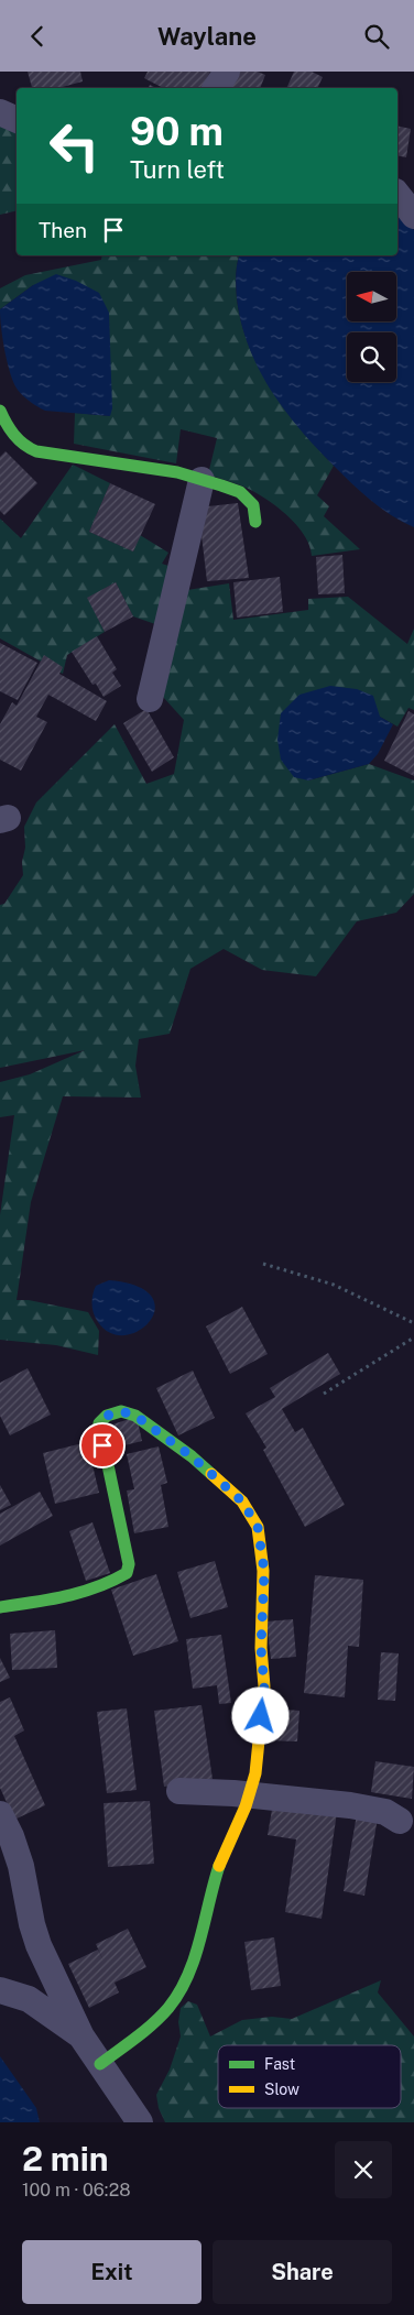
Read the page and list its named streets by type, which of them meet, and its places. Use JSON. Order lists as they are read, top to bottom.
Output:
{
  "legend": ["Fast", "Slow"],
  "north": "left",
  "page": {
    "header": "Waylane",
    "turn": ["90 m", "Turn left"],
    "then": "Then",
    "heading": ["2 min", "100 m · 06:28"],
    "buttons": ["Exit", "Share"]
  }
}
